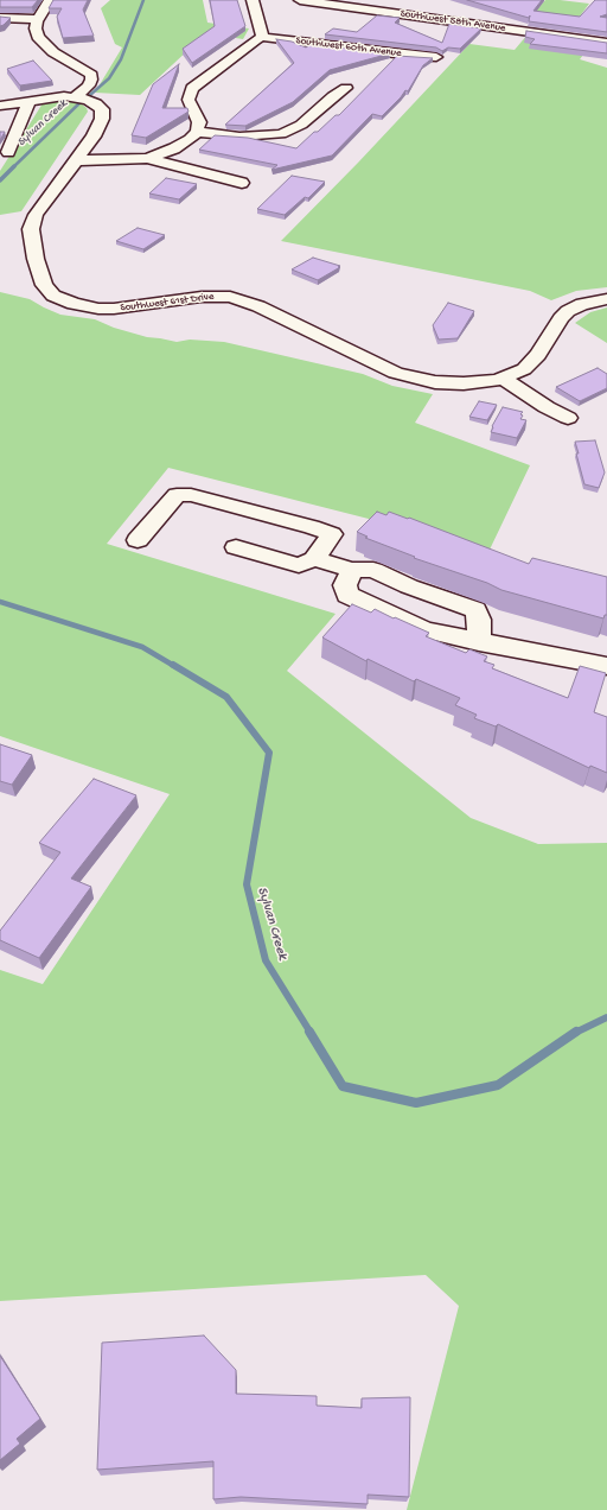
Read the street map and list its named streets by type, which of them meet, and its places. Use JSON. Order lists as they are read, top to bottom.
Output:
{
  "streets": {
    "street": ["Southwest 58th Avenue", "Southwest 60th Avenue", "Southwest 61st Drive"]
  },
  "water": ["Sylvan Creek"]
}
